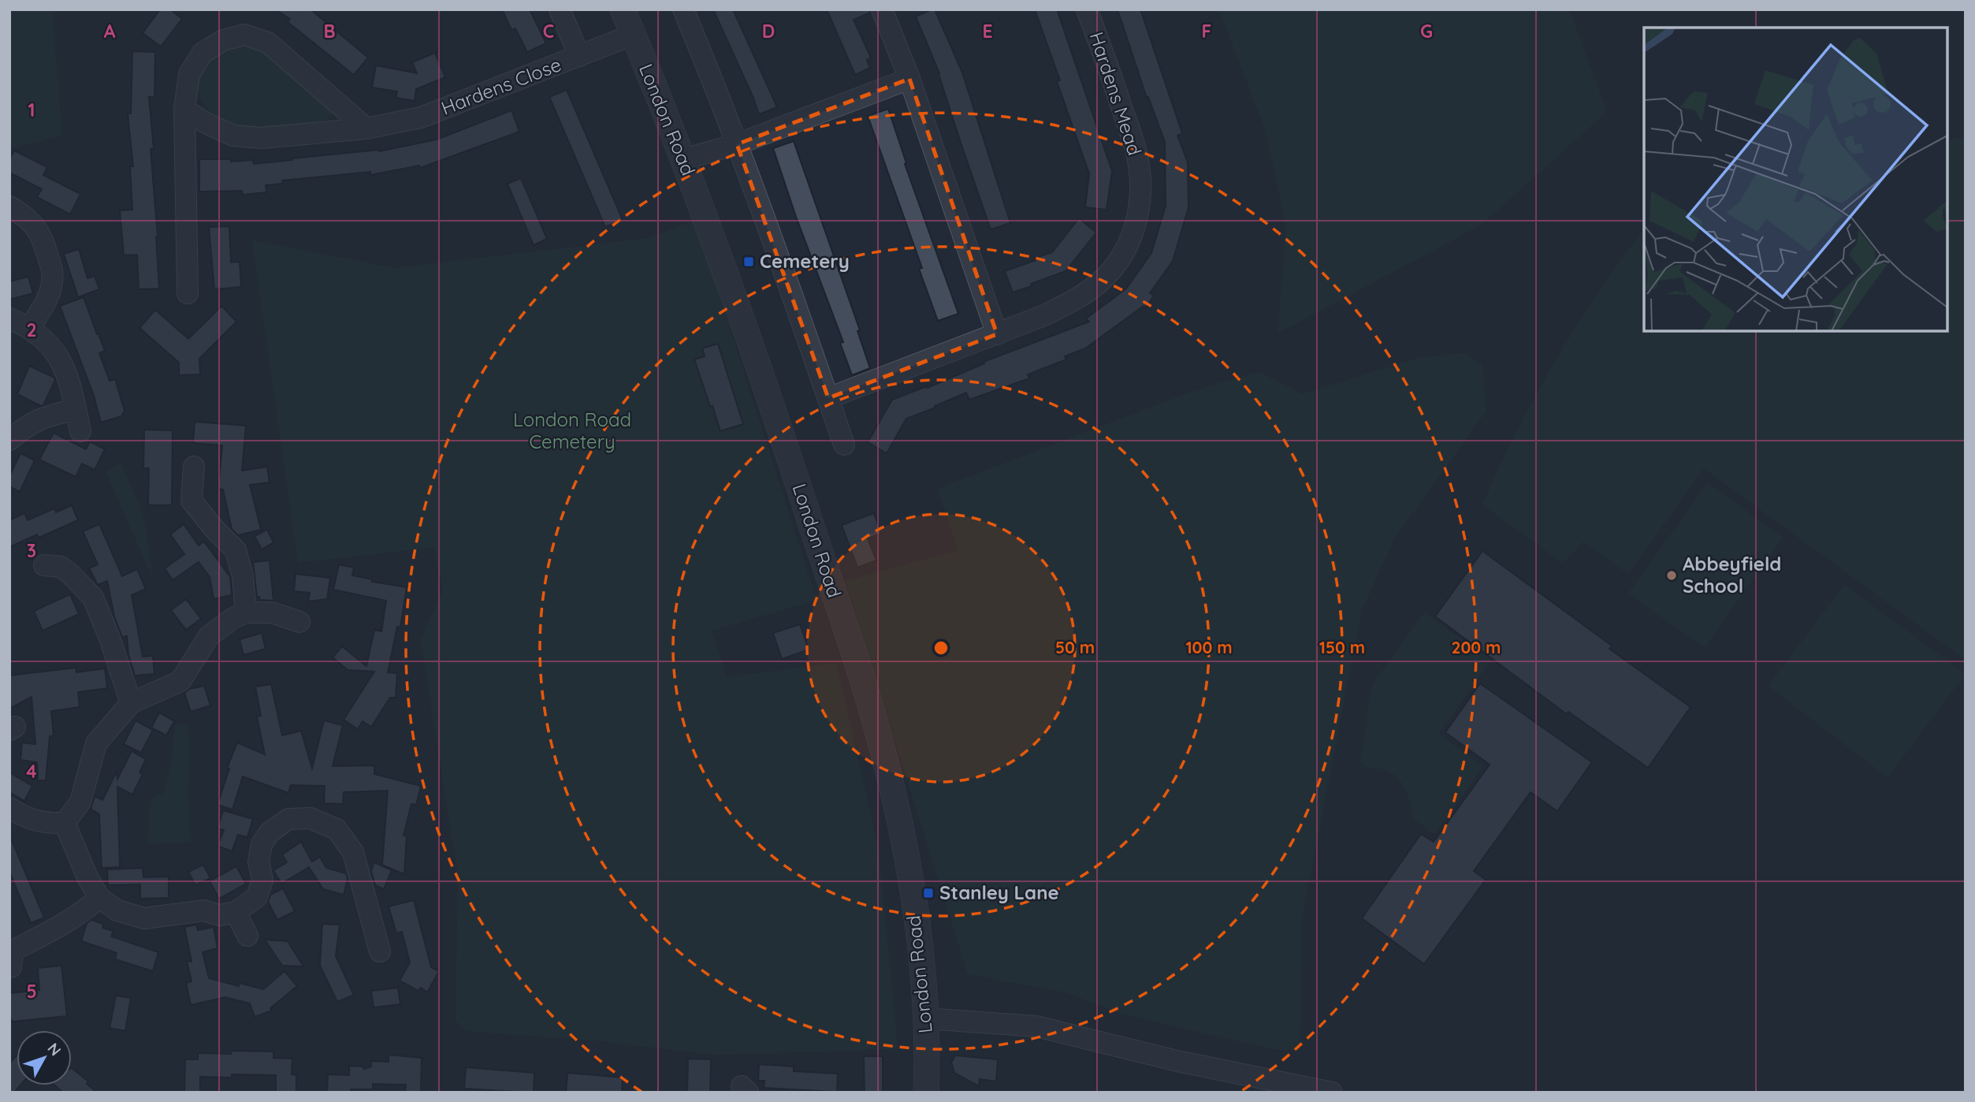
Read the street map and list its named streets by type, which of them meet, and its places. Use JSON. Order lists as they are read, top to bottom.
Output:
{
  "streets": {
    "street": ["Hardens Close", "Hardens Mead", "London Road"]
  },
  "crossings": [
    ["Hardens Close", "London Road"]
  ],
  "parks": ["London Road Cemetery"],
  "places": {
    "transit": ["Cemetery", "Stanley Lane"],
    "other": ["Abbeyfield School"]
  },
  "north": "top right",
  "grid": {
    "columns": [
      "A",
      "B",
      "C",
      "D",
      "E",
      "F",
      "G"
    ],
    "rows": [
      "1",
      "2",
      "3",
      "4",
      "5"
    ]
  },
  "rings": [
    "50 m",
    "100 m",
    "150 m",
    "200 m"
  ]
}
